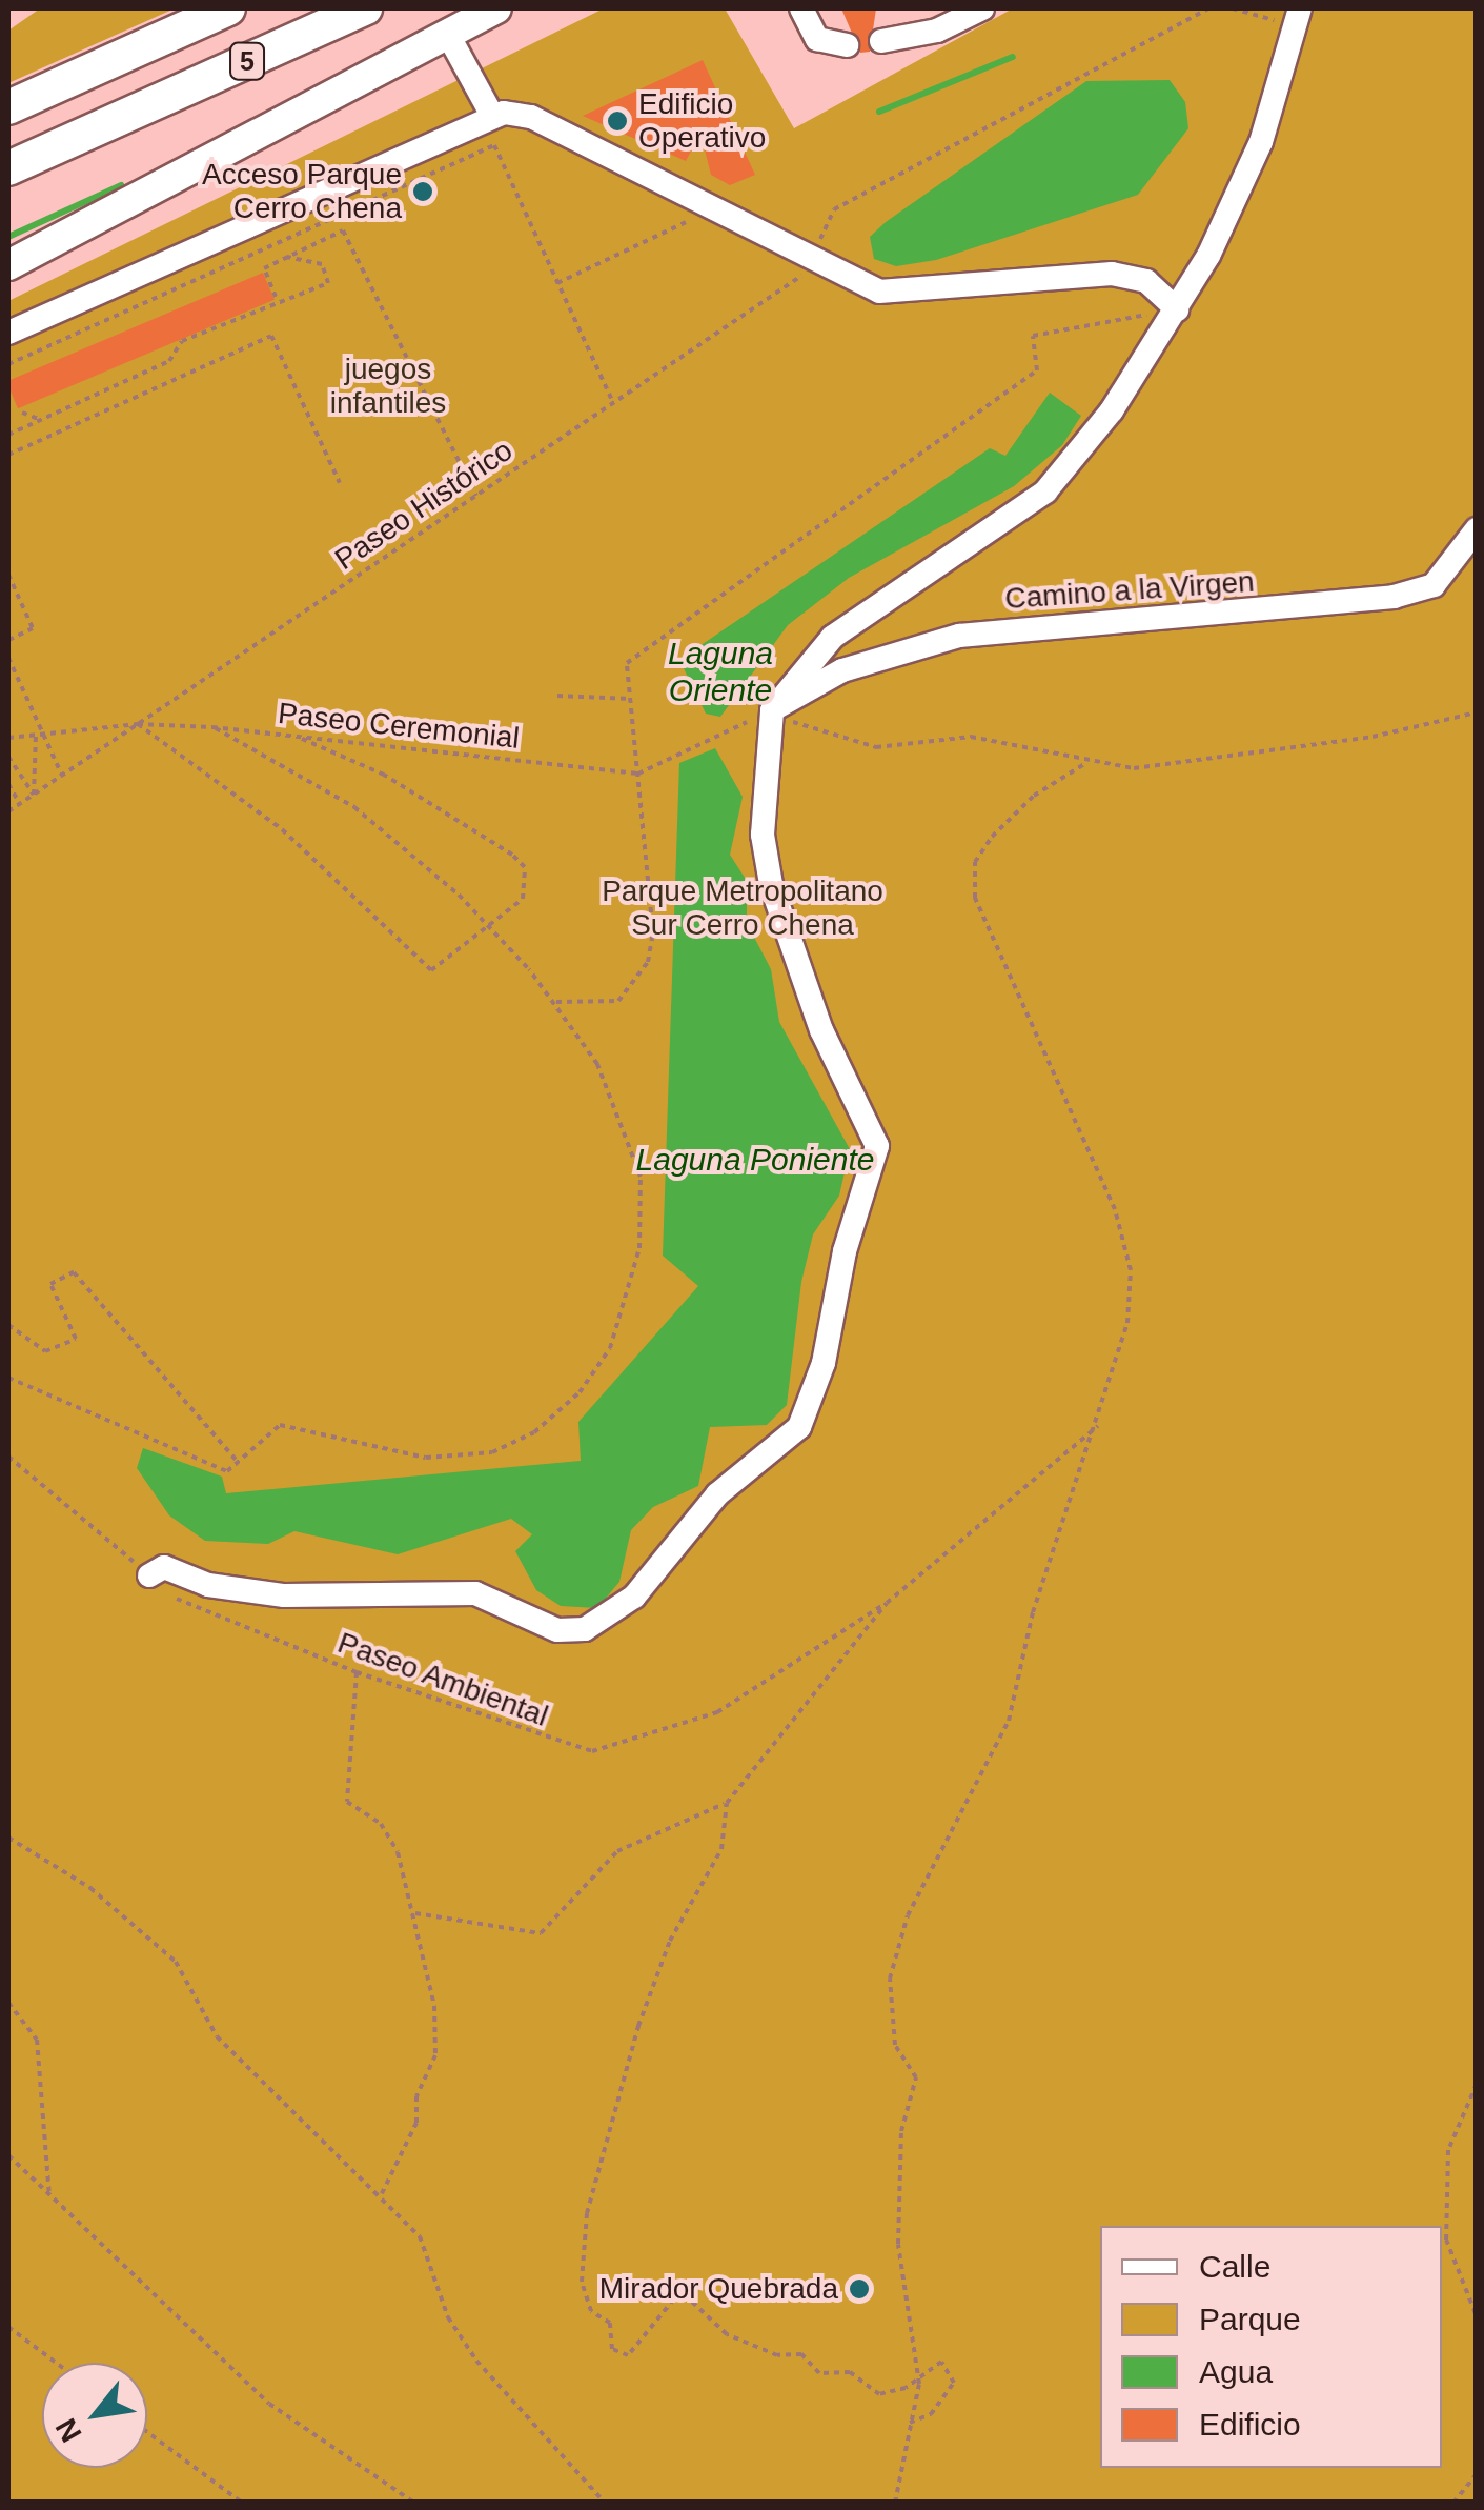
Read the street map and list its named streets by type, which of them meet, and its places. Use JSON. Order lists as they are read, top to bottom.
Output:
{
  "streets": {
    "highway": ["5"],
    "lane": ["Camino a la Virgen"],
    "path": ["Paseo Histórico", "Paseo Ceremonial", "Paseo Ambiental"]
  },
  "crossings": [
    ["Paseo Histórico", "Paseo Ceremonial"]
  ],
  "water": ["Laguna Oriente", "Laguna Poniente"],
  "parks": ["juegos infantiles", "Parque Metropolitano Sur Cerro Chena"],
  "places": ["Edificio Operativo", "Acceso Parque Cerro Chena", "Mirador Quebrada"],
  "legend": [
    "Calle",
    "Parque",
    "Agua",
    "Edificio"
  ],
  "north": "bottom left"
}
